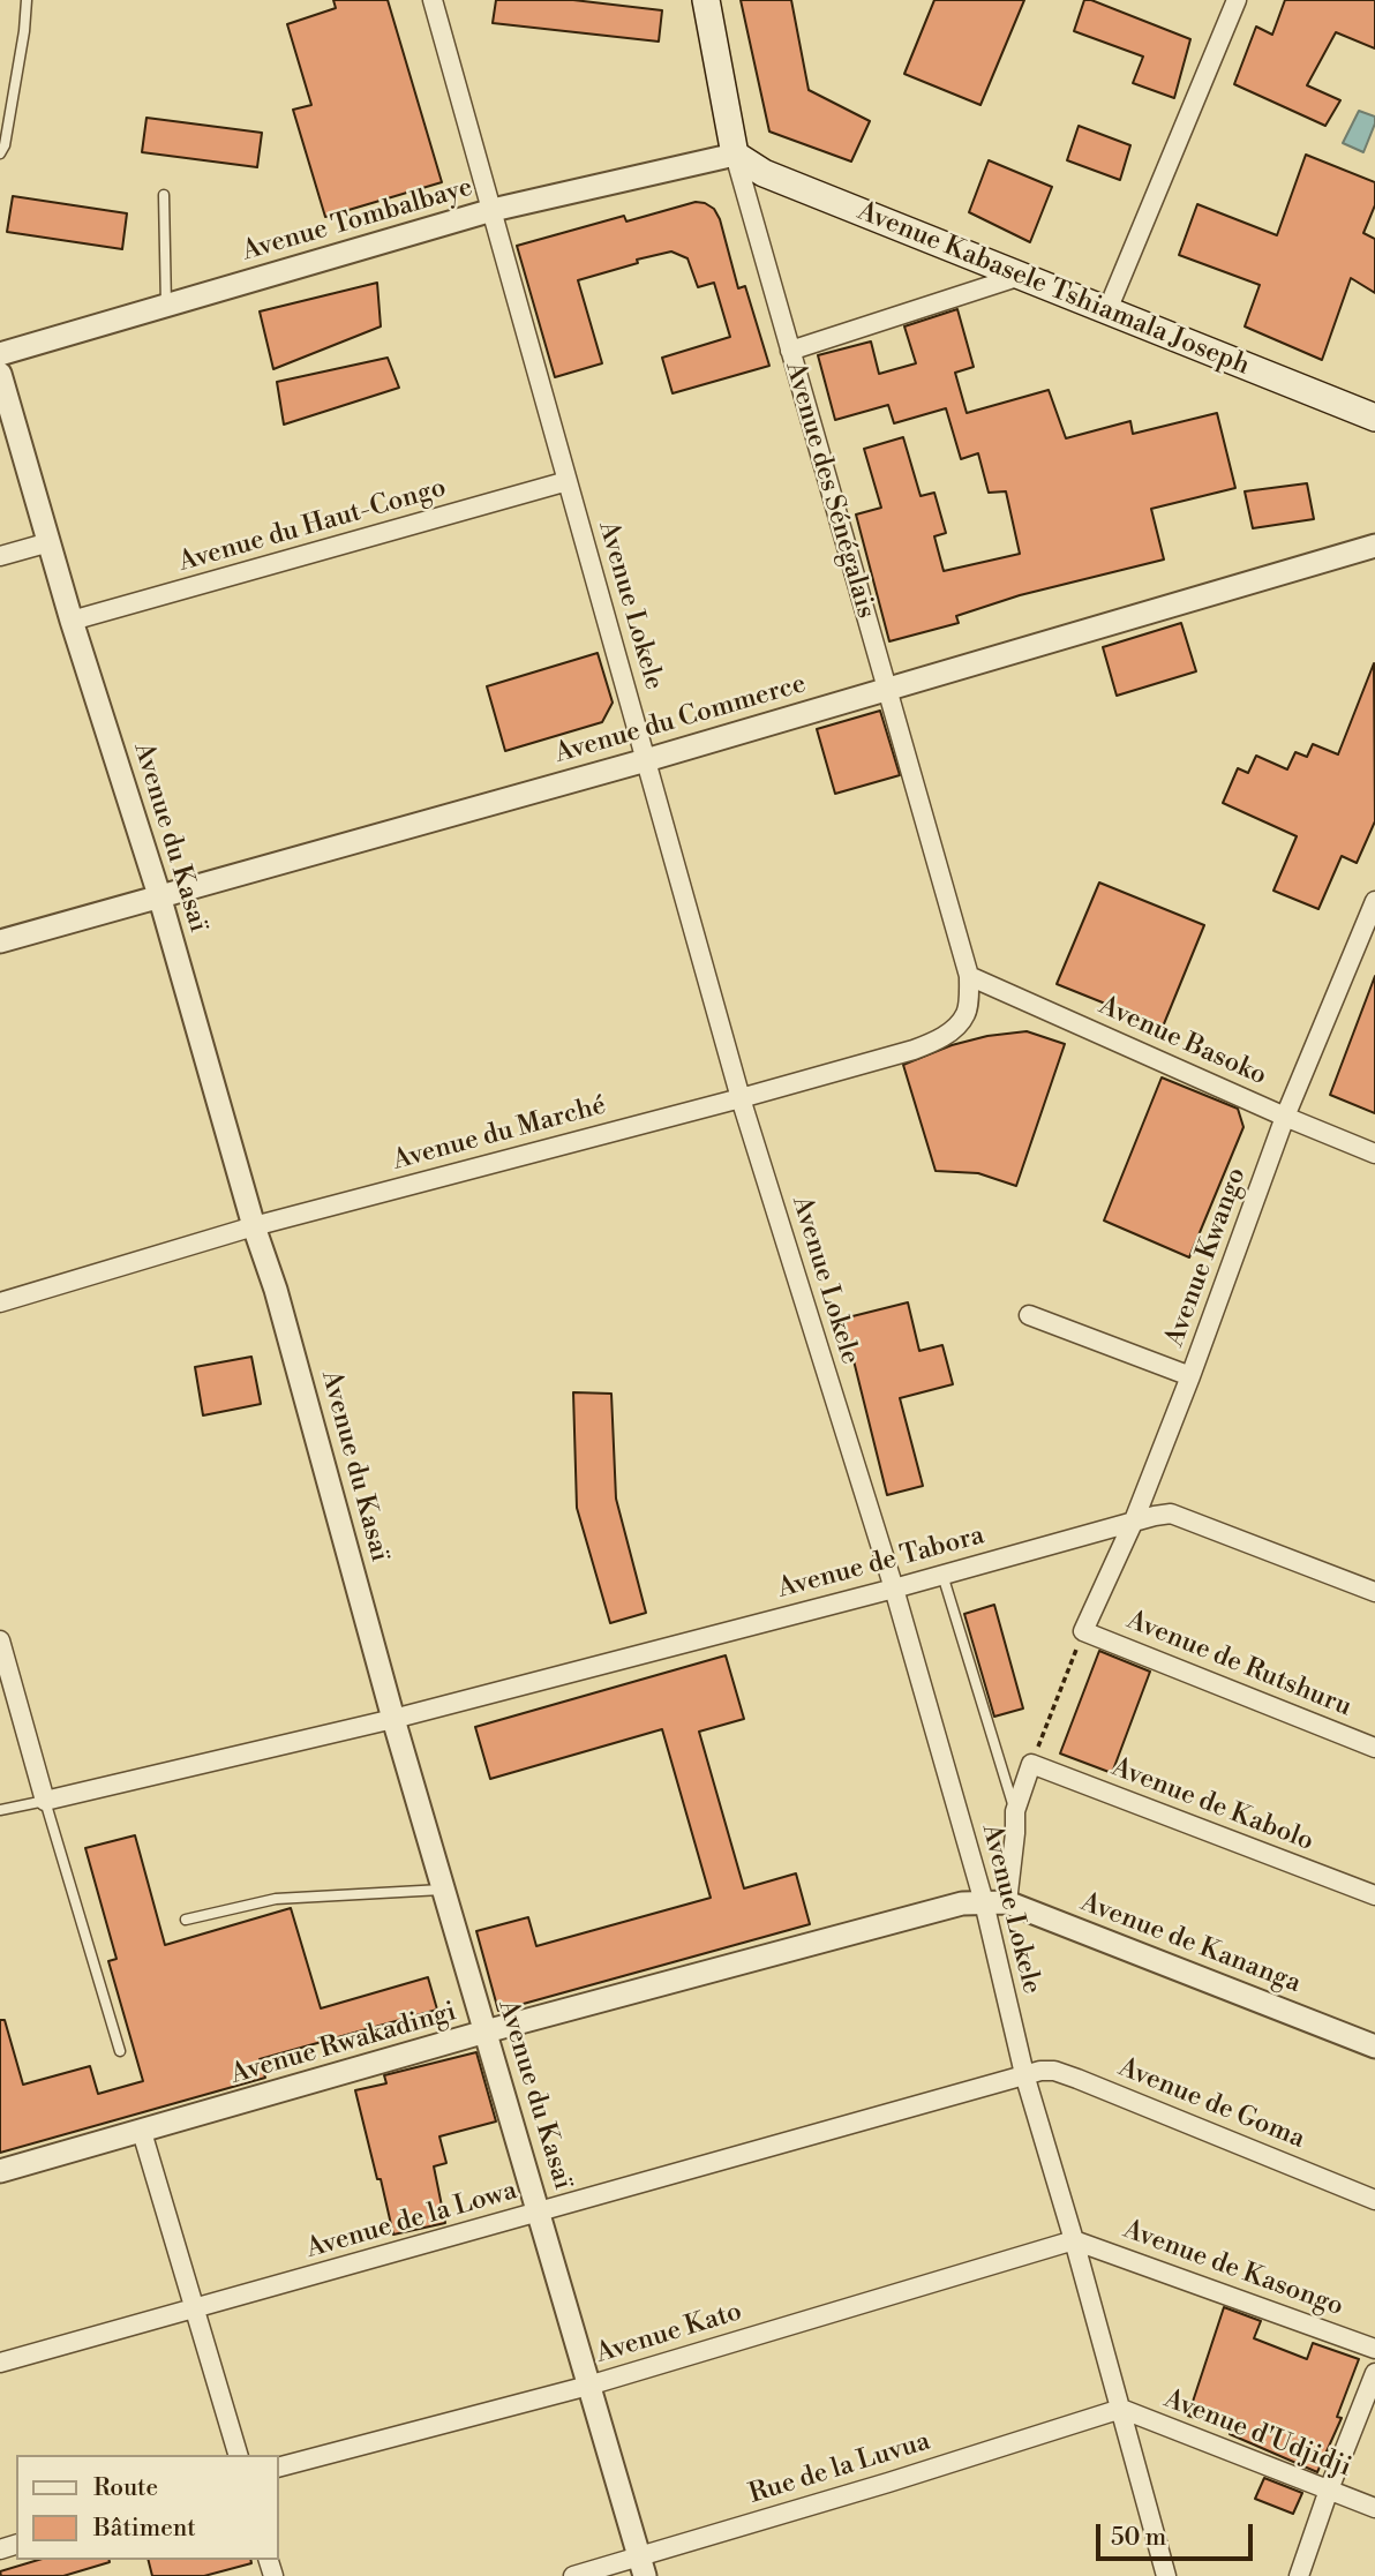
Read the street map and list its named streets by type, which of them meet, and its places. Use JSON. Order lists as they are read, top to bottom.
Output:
{
  "streets": {
    "main road": ["Avenue Kabasele Tshiamala Joseph", "Avenue des Sénégalais"],
    "street": [
      "Avenue Tombalbaye",
      "Avenue du Haut-Congo",
      "Avenue Lokele",
      "Avenue du Commerce",
      "Avenue du Kasaï",
      "Avenue Basoko",
      "Avenue du Marché",
      "Avenue Kwango",
      "Avenue de Tabora",
      "Avenue de Rutshuru",
      "Avenue de Kabolo",
      "Avenue de Kananga",
      "Avenue Rwakadingi",
      "Avenue de Goma",
      "Avenue de la Lowa",
      "Avenue de Kasongo",
      "Avenue Kato",
      "Avenue d'Udjidji",
      "Rue de la Luvua"
    ]
  },
  "crossings": [
    ["Avenue Tombalbaye", "Avenue Kabasele Tshiamala Joseph"],
    ["Avenue Tombalbaye", "Avenue des Sénégalais"],
    ["Avenue Tombalbaye", "Avenue Lokele"],
    ["Avenue Kabasele Tshiamala Joseph", "Avenue des Sénégalais"],
    ["Avenue des Sénégalais", "Avenue du Commerce"],
    ["Avenue des Sénégalais", "Avenue Basoko"],
    ["Avenue des Sénégalais", "Avenue du Marché"],
    ["Avenue du Haut-Congo", "Avenue Lokele"],
    ["Avenue du Haut-Congo", "Avenue du Kasaï"],
    ["Avenue Lokele", "Avenue du Commerce"],
    ["Avenue Lokele", "Avenue du Marché"],
    ["Avenue Lokele", "Avenue de Tabora"],
    ["Avenue Lokele", "Avenue de Kananga"],
    ["Avenue Lokele", "Avenue Rwakadingi"],
    ["Avenue Lokele", "Avenue de Goma"],
    ["Avenue Lokele", "Avenue de la Lowa"],
    ["Avenue Lokele", "Avenue de Kasongo"],
    ["Avenue Lokele", "Avenue Kato"],
    ["Avenue Lokele", "Avenue d'Udjidji"],
    ["Avenue Lokele", "Rue de la Luvua"],
    ["Avenue du Commerce", "Avenue du Kasaï"],
    ["Avenue du Kasaï", "Avenue du Marché"],
    ["Avenue du Kasaï", "Avenue de Tabora"],
    ["Avenue du Kasaï", "Avenue Rwakadingi"],
    ["Avenue du Kasaï", "Avenue de la Lowa"],
    ["Avenue du Kasaï", "Avenue Kato"],
    ["Avenue du Kasaï", "Rue de la Luvua"],
    ["Avenue Basoko", "Avenue du Marché"],
    ["Avenue Basoko", "Avenue Kwango"],
    ["Avenue Kwango", "Avenue de Tabora"],
    ["Avenue Kwango", "Avenue de Rutshuru"],
    ["Avenue de Kananga", "Avenue Rwakadingi"],
    ["Avenue de Goma", "Avenue de la Lowa"],
    ["Avenue de Kasongo", "Avenue Kato"],
    ["Avenue d'Udjidji", "Rue de la Luvua"]
  ],
  "legend": ["Route", "Bâtiment"],
  "scale_bar": "50 m"
}
